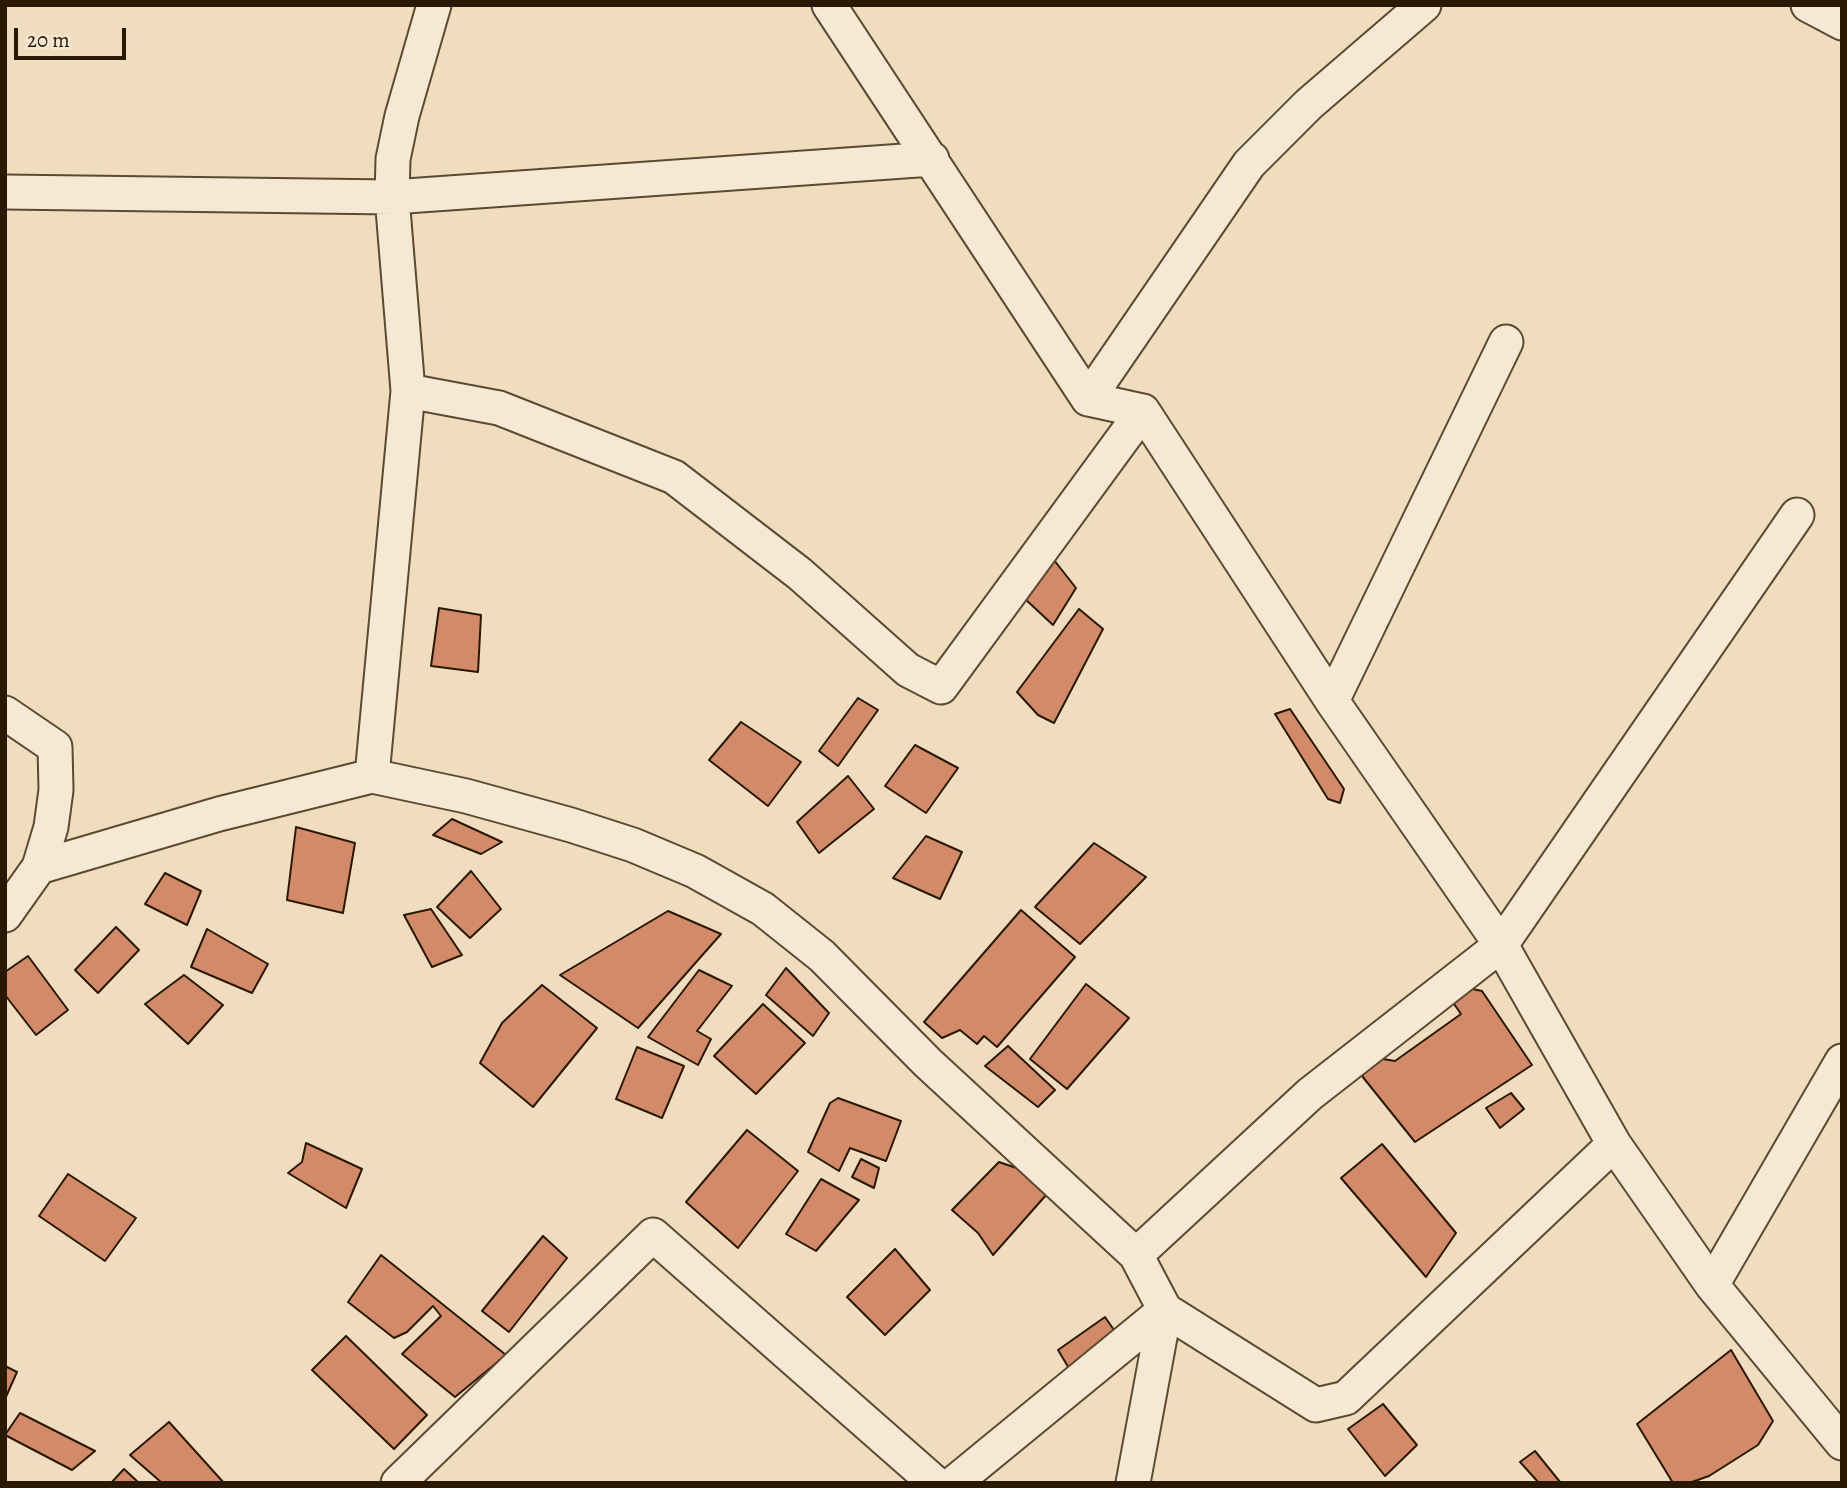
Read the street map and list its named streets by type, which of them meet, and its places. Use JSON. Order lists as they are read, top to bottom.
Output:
{
  "scale_bar": "20 m"
}
